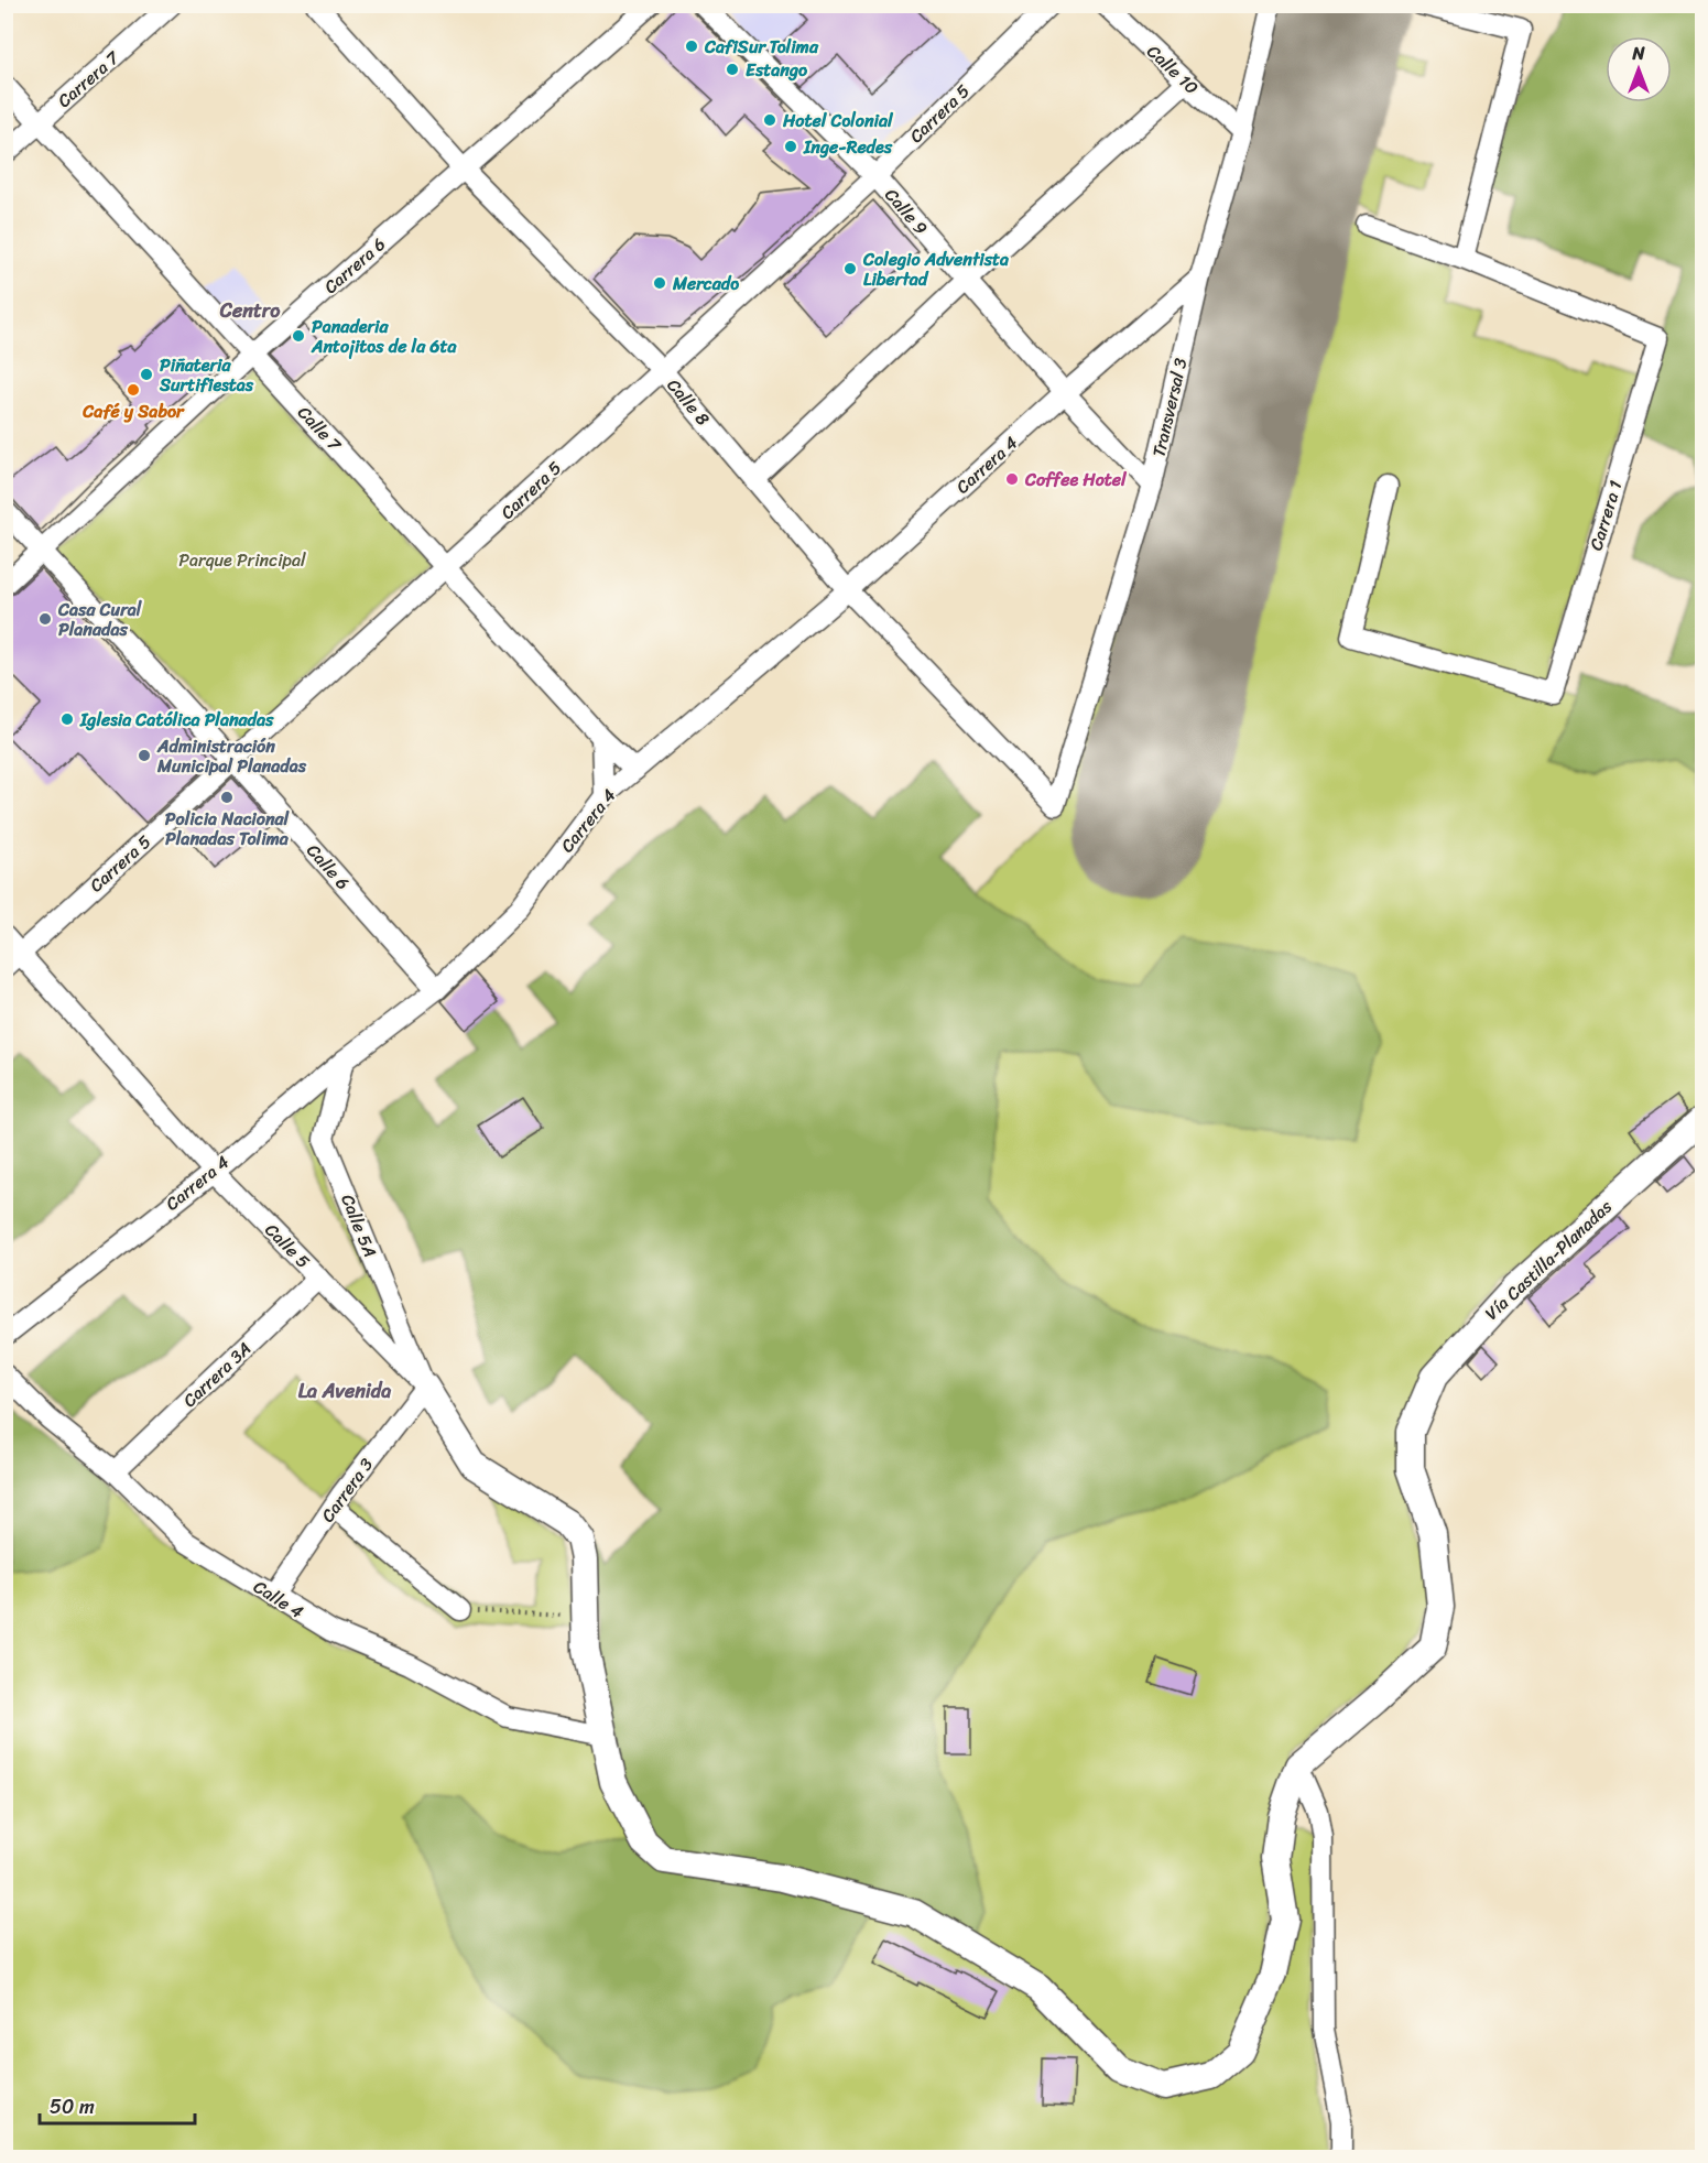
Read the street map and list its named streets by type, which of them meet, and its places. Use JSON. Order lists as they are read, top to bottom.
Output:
{
  "streets": {
    "main road": ["Calle 5", "Vía Castilla-Planadas"],
    "street": [
      "Calle 10",
      "Carrera 7",
      "Carrera 5",
      "Calle 9",
      "Carrera 6",
      "Calle 8",
      "Transversal 3",
      "Calle 7",
      "Carrera 4",
      "Carrera 1",
      "Calle 6",
      "Calle 5A",
      "Carrera 3A",
      "Carrera 3",
      "Calle 4"
    ]
  },
  "crossings": [
    ["Calle 10", "Transversal 3"],
    ["Carrera 7", "Calle 7"],
    ["Carrera 5", "Calle 9"],
    ["Carrera 5", "Calle 8"],
    ["Carrera 5", "Calle 7"],
    ["Carrera 5", "Calle 6"],
    ["Carrera 5", "Calle 5"],
    ["Calle 9", "Transversal 3"],
    ["Calle 9", "Carrera 4"],
    ["Carrera 6", "Calle 8"],
    ["Carrera 6", "Calle 7"],
    ["Carrera 6", "Calle 6"],
    ["Calle 8", "Transversal 3"],
    ["Calle 8", "Carrera 4"],
    ["Transversal 3", "Carrera 4"],
    ["Calle 7", "Carrera 4"],
    ["Carrera 4", "Calle 6"],
    ["Carrera 4", "Calle 5A"],
    ["Carrera 4", "Calle 5"],
    ["Calle 5A", "Calle 5"],
    ["Calle 5A", "Carrera 3"],
    ["Calle 5", "Carrera 3A"],
    ["Calle 5", "Carrera 3"],
    ["Carrera 3A", "Calle 4"],
    ["Carrera 3", "Calle 4"]
  ],
  "districts": ["Centro", "La Avenida"],
  "parks": ["Parque Principal"],
  "places": [
    "CafiSur Tolima",
    "Estango",
    "Hotel Colonial",
    "Inge-Redes",
    "Colegio Adventista Libertad",
    "Mercado",
    "Panaderia Antojitos de la 6ta",
    "Piñateria Surtifiestas",
    "Café y Sabor",
    "Coffee Hotel",
    "Casa Cural Planadas",
    "Iglesia Católica Planadas",
    "Administración Municipal Planadas",
    "Policia Nacional Planadas Tolima"
  ],
  "scale_bar": "50 m",
  "north": "top"
}
